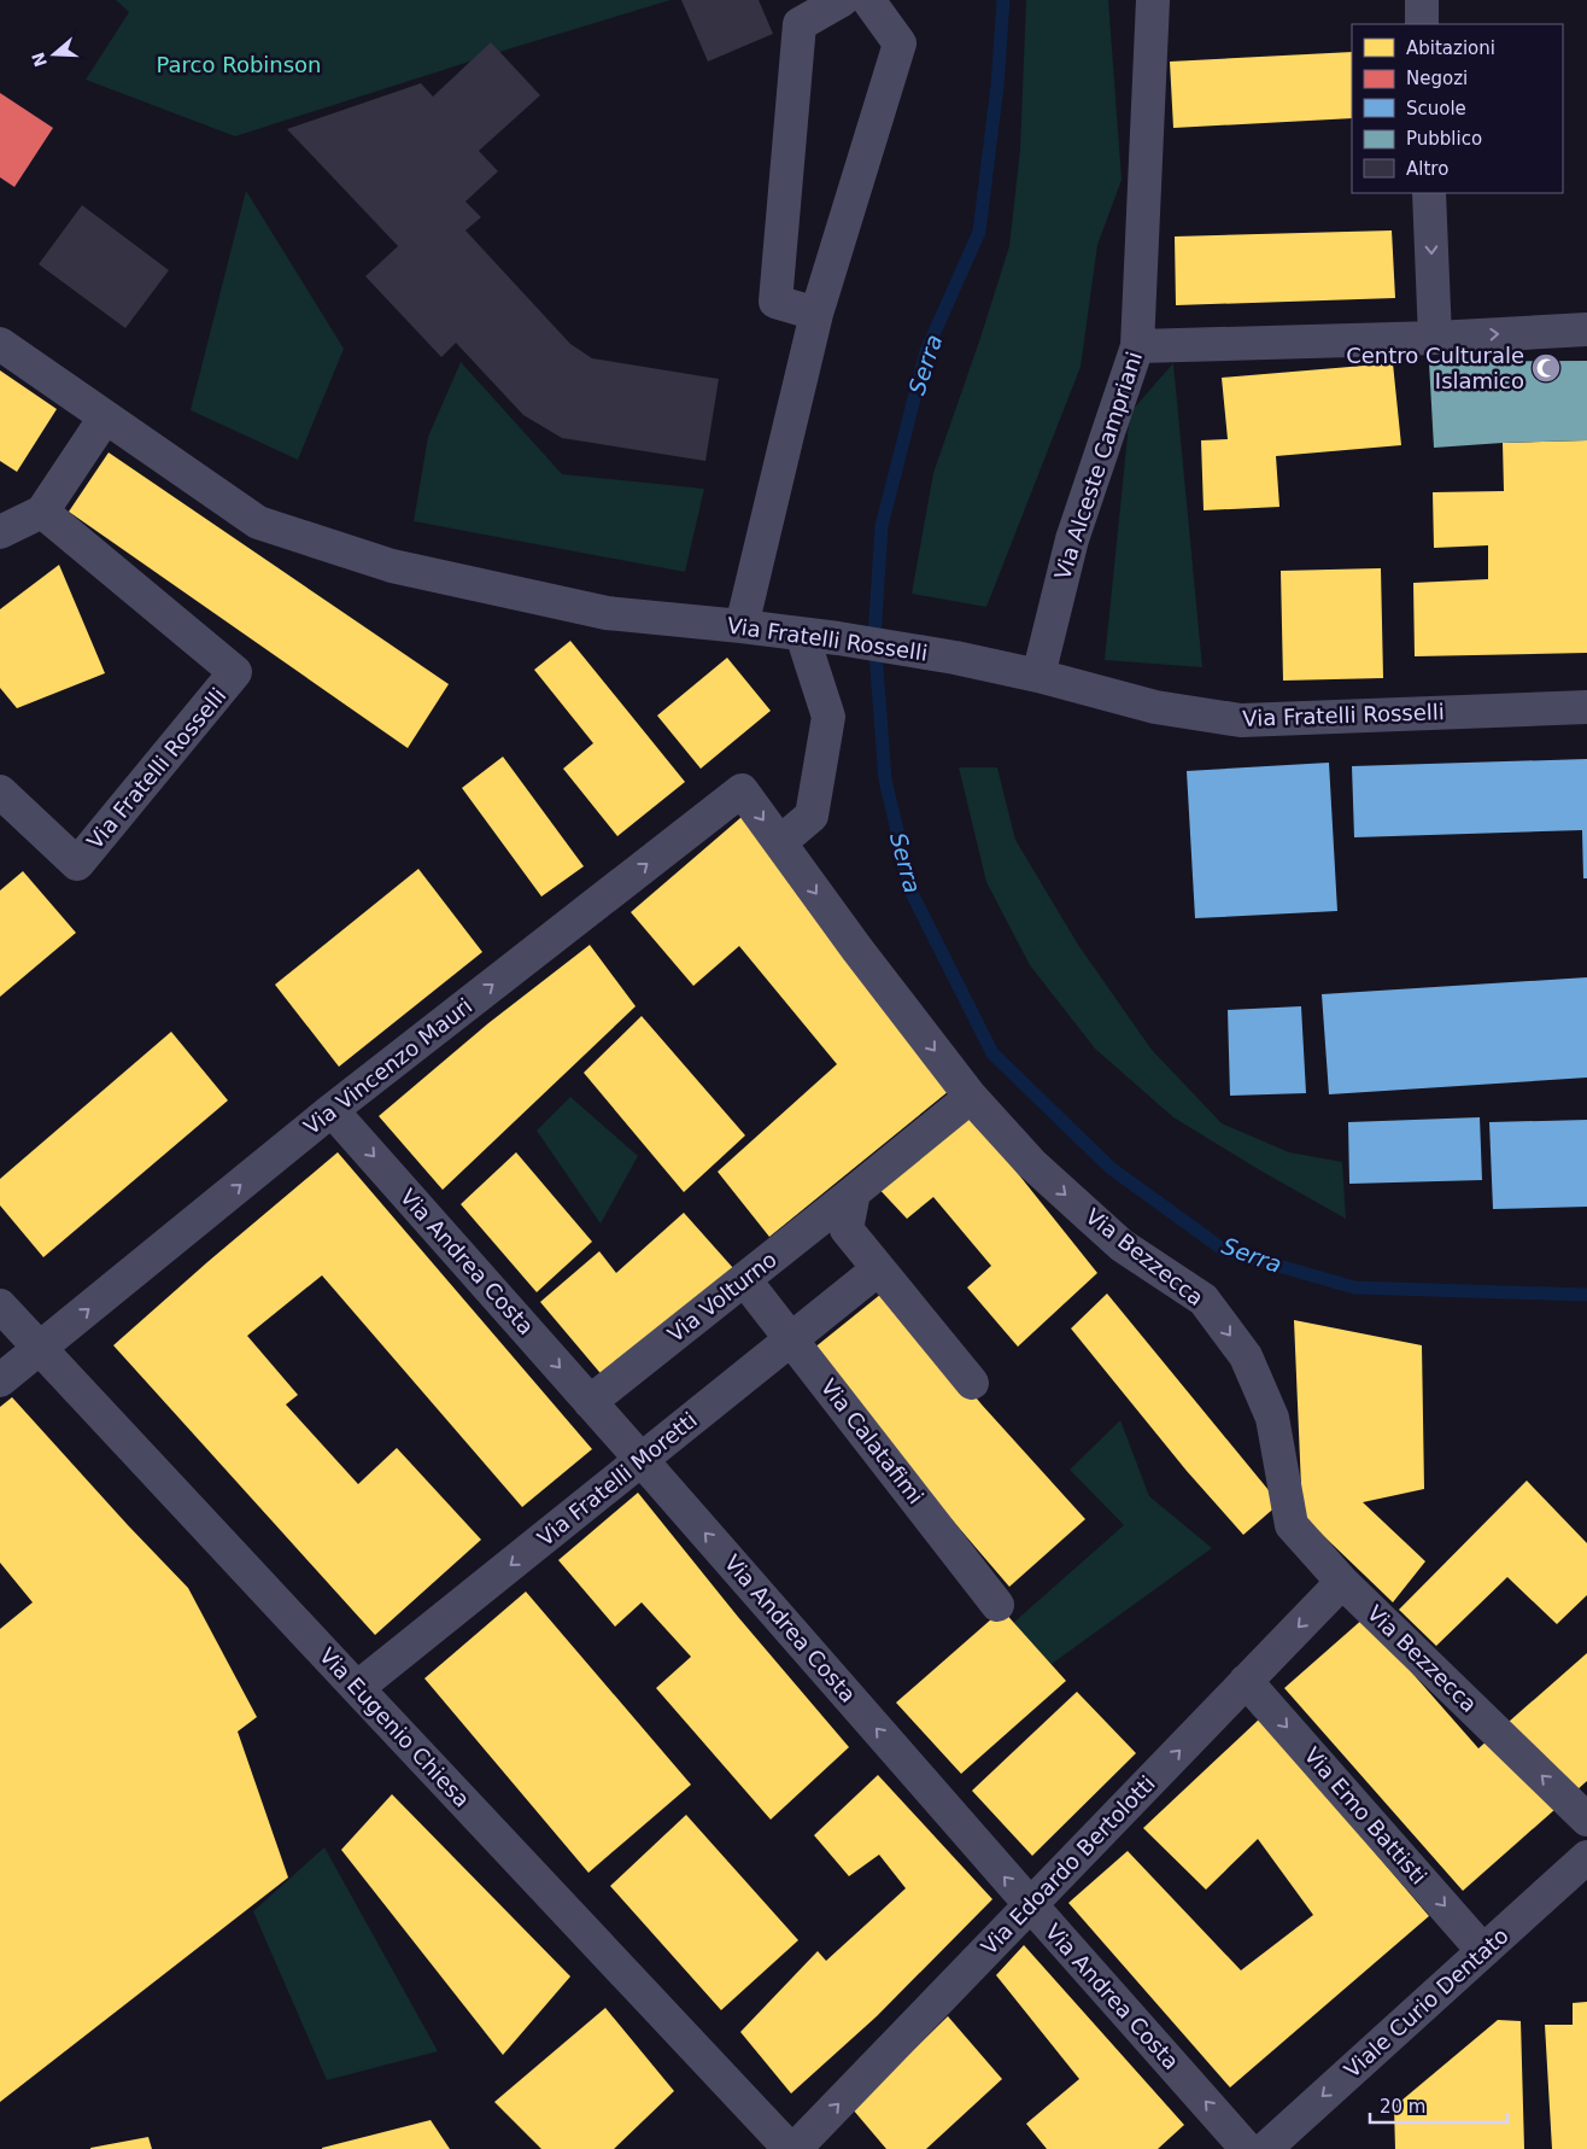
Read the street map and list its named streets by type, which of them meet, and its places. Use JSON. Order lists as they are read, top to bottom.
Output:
{
  "streets": {
    "street": [
      "Via Alceste Campriani",
      "Via Fratelli Rosselli",
      "Via Vincenzo Mauri",
      "Via Bezzecca",
      "Via Andrea Costa",
      "Via Volturno",
      "Via Calatafimi",
      "Via Fratelli Moretti",
      "Via Eugenio Chiesa",
      "Via Emo Battisti",
      "Via Edoardo Bertolotti",
      "Viale Curio Dentato"
    ]
  },
  "crossings": [
    ["Via Alceste Campriani", "Via Fratelli Rosselli"],
    ["Via Vincenzo Mauri", "Via Bezzecca"],
    ["Via Vincenzo Mauri", "Via Andrea Costa"],
    ["Via Vincenzo Mauri", "Via Eugenio Chiesa"],
    ["Via Bezzecca", "Via Volturno"],
    ["Via Bezzecca", "Via Edoardo Bertolotti"],
    ["Via Andrea Costa", "Via Volturno"],
    ["Via Andrea Costa", "Via Fratelli Moretti"],
    ["Via Andrea Costa", "Via Edoardo Bertolotti"],
    ["Via Volturno", "Via Calatafimi"],
    ["Via Calatafimi", "Via Fratelli Moretti"],
    ["Via Fratelli Moretti", "Via Eugenio Chiesa"],
    ["Via Eugenio Chiesa", "Via Edoardo Bertolotti"],
    ["Via Emo Battisti", "Via Edoardo Bertolotti"],
    ["Via Emo Battisti", "Viale Curio Dentato"]
  ],
  "one_way": [
    "Via Vincenzo Mauri",
    "Via Fratelli Moretti",
    "Via Emo Battisti",
    "Viale Curio Dentato"
  ],
  "water": ["Serra"],
  "parks": ["Parco Robinson"],
  "places": {
    "mosque": ["Centro Culturale Islamico"]
  },
  "legend": [
    "Abitazioni",
    "Negozi",
    "Scuole",
    "Pubblico",
    "Altro"
  ],
  "scale_bar": "20 m",
  "north": "left"
}
